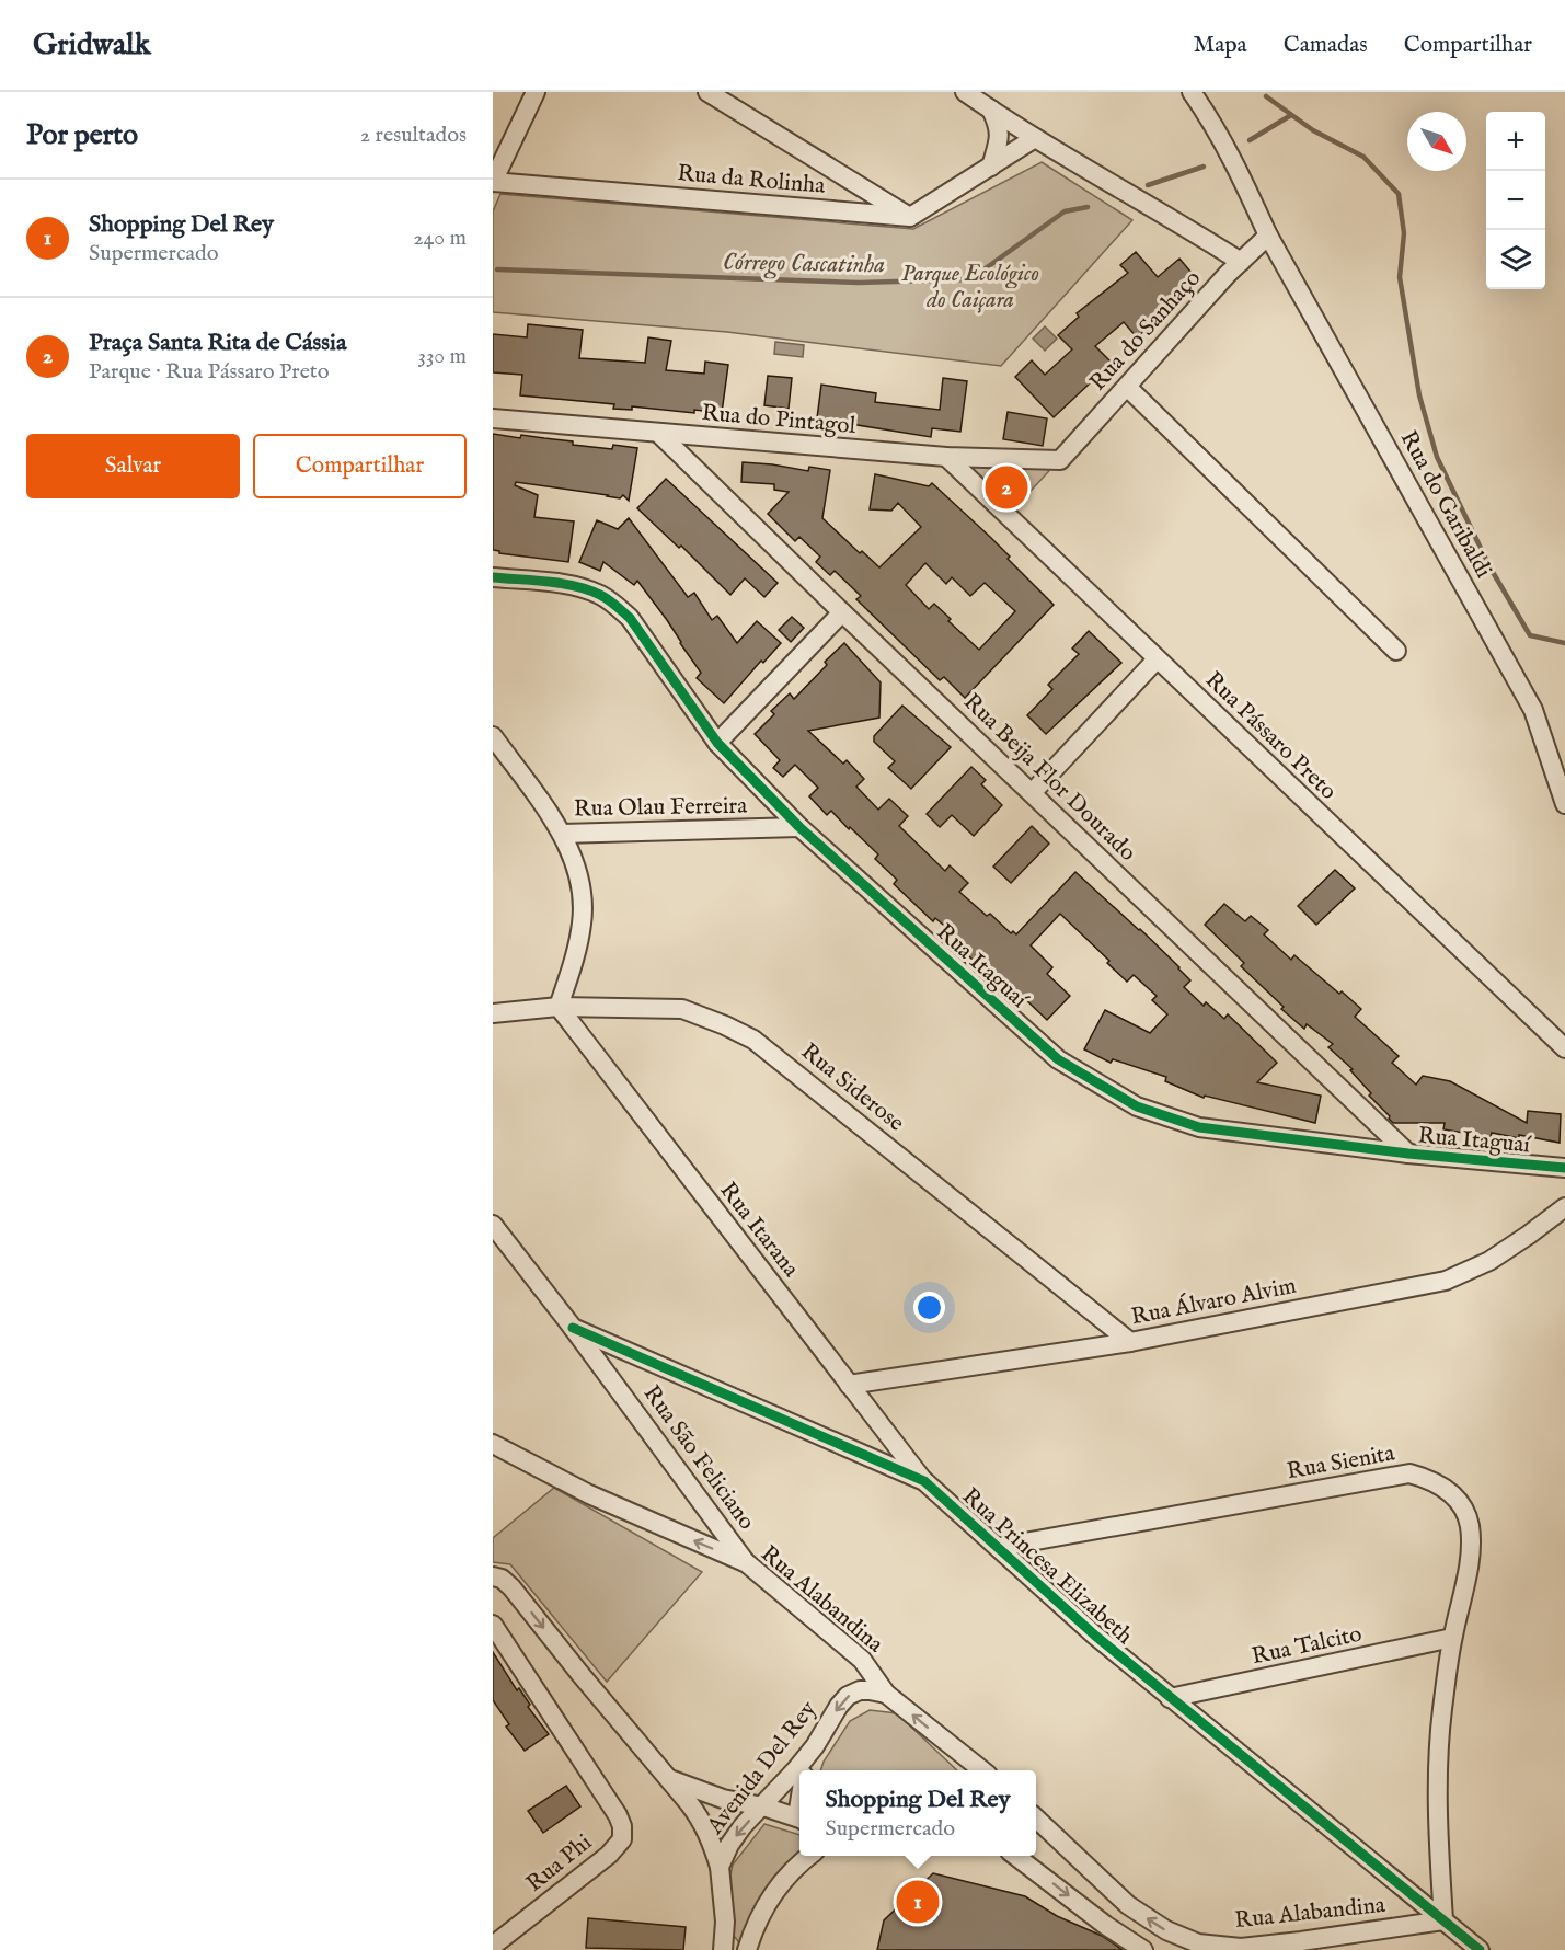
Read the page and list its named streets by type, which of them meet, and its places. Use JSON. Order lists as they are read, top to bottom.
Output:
{
  "streets": {
    "street": [
      "Rua da Rolinha",
      "Rua do Sanhaço",
      "Rua do Pintagol",
      "Rua do Garibaldi",
      "Rua Pássaro Preto",
      "Rua Beija Flor Dourado",
      "Rua Olau Ferreira",
      "Rua Itaguaí",
      "Rua Siderose",
      "Rua Itarana",
      "Rua Álvaro Alvim",
      "Rua São Feliciano",
      "Rua Sienita",
      "Rua Princesa Elizabeth",
      "Rua Alabandina",
      "Rua Talcito",
      "Avenida Del Rey",
      "Rua Phi"
    ]
  },
  "crossings": [
    ["Rua do Sanhaço", "Rua do Pintagol"],
    ["Rua do Sanhaço", "Rua do Garibaldi"],
    ["Rua do Pintagol", "Rua Pássaro Preto"],
    ["Rua do Pintagol", "Rua Beija Flor Dourado"],
    ["Rua Beija Flor Dourado", "Rua Itaguaí"],
    ["Rua Olau Ferreira", "Rua Itaguaí"],
    ["Rua Siderose", "Rua Itarana"],
    ["Rua Siderose", "Rua Álvaro Alvim"],
    ["Rua Itarana", "Rua Álvaro Alvim"],
    ["Rua Itarana", "Rua Princesa Elizabeth"],
    ["Rua São Feliciano", "Rua Princesa Elizabeth"],
    ["Rua São Feliciano", "Rua Alabandina"],
    ["Rua Sienita", "Rua Princesa Elizabeth"],
    ["Rua Sienita", "Rua Alabandina"],
    ["Rua Sienita", "Rua Talcito"],
    ["Rua Princesa Elizabeth", "Rua Alabandina"],
    ["Rua Princesa Elizabeth", "Rua Talcito"],
    ["Rua Alabandina", "Avenida Del Rey"]
  ],
  "one_way": ["Rua Alabandina", "Avenida Del Rey"],
  "water": ["Córrego Cascatinha"],
  "parks": ["Parque Ecológico do Caiçara"],
  "north": "bottom right",
  "page": {
    "header": "Gridwalk",
    "nav": ["Mapa", "Camadas", "Compartilhar"],
    "heading": ["Por perto", "2 resultados"],
    "map_buttons": ["+", "−"],
    "list": [
      {
        "mark": "1",
        "name": "Shopping Del Rey",
        "note": "Supermercado",
        "value": "240 m"
      },
      {
        "mark": "2",
        "name": "Praça Santa Rita de Cássia",
        "note": "Parque · Rua Pássaro Preto",
        "value": "330 m"
      }
    ],
    "buttons": ["Salvar", "Compartilhar"],
    "pins": ["2", "1"],
    "popup": ["Shopping Del Rey", "Supermercado"]
  }
}
